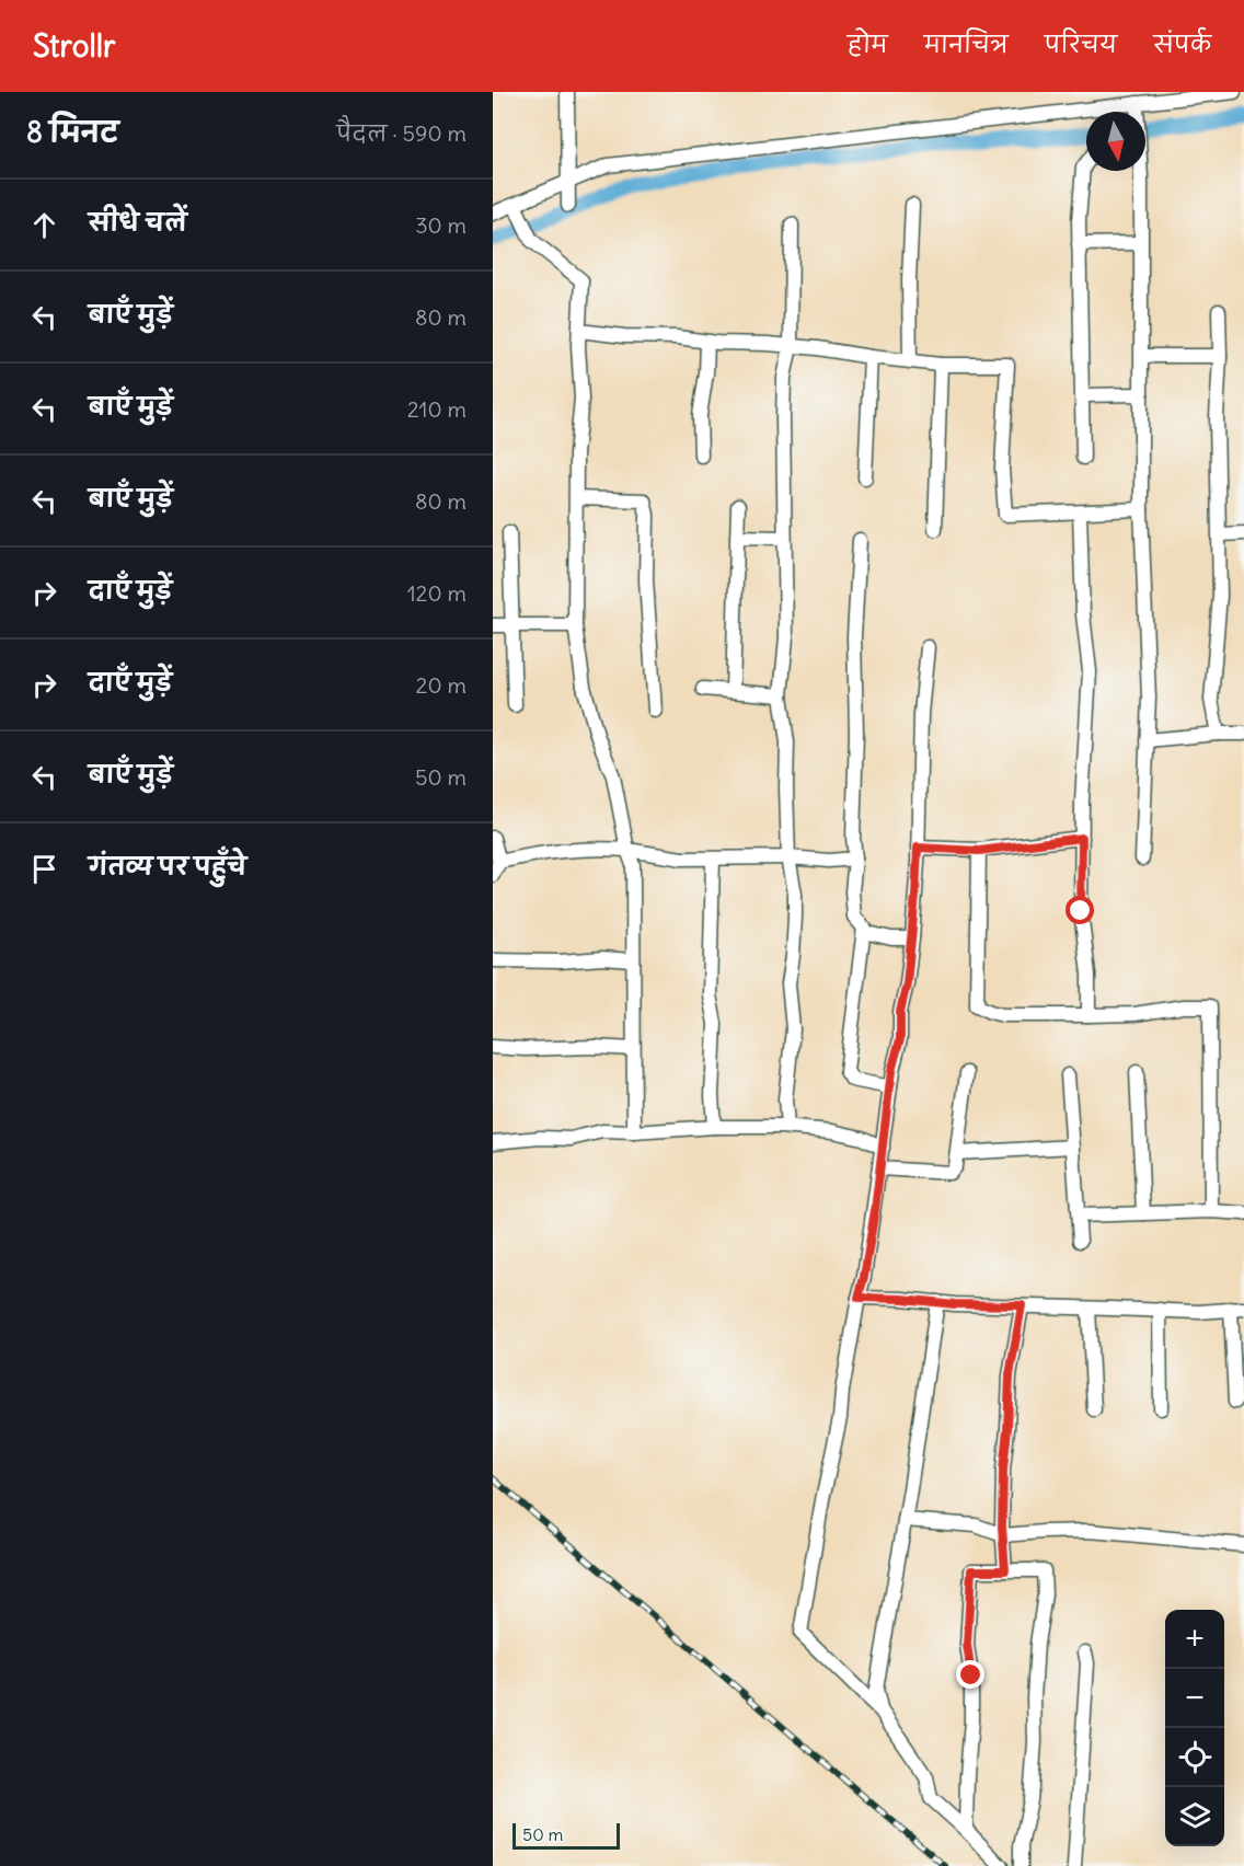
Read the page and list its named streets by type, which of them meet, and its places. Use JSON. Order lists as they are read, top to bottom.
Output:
{
  "scale_bar": "50 m",
  "north": "bottom",
  "page": {
    "header": "Strollr",
    "nav": [
      "होम",
      "मानचित्र",
      "परिचय",
      "संपर्क"
    ],
    "heading": ["8 मिनट", "पैदल · 590 m"],
    "list": [
      ["सीधे चलें", "30 m"],
      ["बाएँ मुड़ें", "80 m"],
      ["बाएँ मुड़ें", "210 m"],
      ["बाएँ मुड़ें", "80 m"],
      ["दाएँ मुड़ें", "120 m"],
      ["दाएँ मुड़ें", "20 m"],
      ["बाएँ मुड़ें", "50 m"],
      "गंतव्य पर पहुँचे"
    ],
    "map_buttons": ["+", "−"],
    "scale": "50 m"
  }
}
